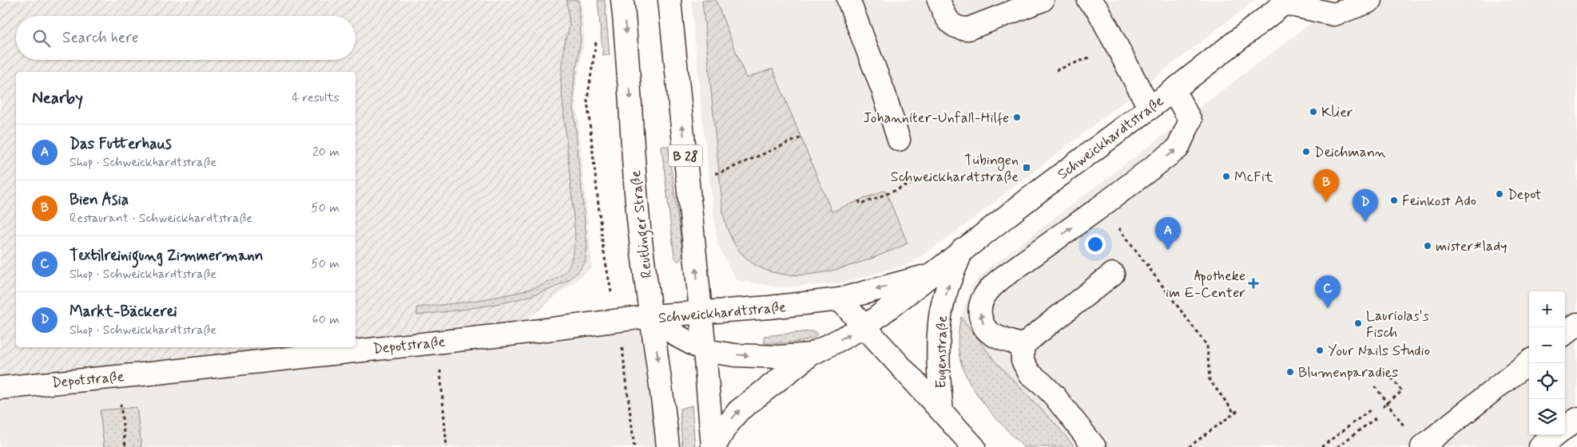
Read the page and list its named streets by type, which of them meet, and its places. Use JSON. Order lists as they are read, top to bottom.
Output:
{
  "streets": {
    "main road": [
      "Schweickhardtstraße",
      "B 28",
      "Reutlinger Straße",
      "Depotstraße",
      "Eugenstraße"
    ]
  },
  "crossings": [
    ["Schweickhardtstraße", "B 28"],
    ["Schweickhardtstraße", "Reutlinger Straße"],
    ["Schweickhardtstraße", "Depotstraße"],
    ["Schweickhardtstraße", "Eugenstraße"],
    ["Reutlinger Straße", "Depotstraße"]
  ],
  "places": {
    "other": [
      "Klier",
      "Johanniter-Unfall-Hilfe",
      "Deichmann",
      "McFit",
      "Depot",
      "Feinkost Ado",
      "mister*lady",
      "Lauriolas's Fisch",
      "Your Nails Studio",
      "Blumenparadies"
    ],
    "transit": ["Tübingen Schweickhardtstraße"],
    "health": ["Apotheke im E-Center"]
  },
  "page": {
    "search": "Search here",
    "heading": ["Nearby", "4 results"],
    "list": [
      {
        "mark": "A",
        "name": "Das Futterhaus",
        "note": "Shop · Schweickhardtstraße",
        "value": "20 m"
      },
      {
        "mark": "B",
        "name": "Bien Asia",
        "note": "Restaurant · Schweickhardtstraße",
        "value": "50 m"
      },
      {
        "mark": "C",
        "name": "Textilreinigung Zimmermann",
        "note": "Shop · Schweickhardtstraße",
        "value": "50 m"
      },
      {
        "mark": "D",
        "name": "Markt-Bäckerei",
        "note": "Shop · Schweickhardtstraße",
        "value": "60 m"
      }
    ],
    "pins": [
      "B",
      "D",
      "A",
      "C"
    ],
    "map_buttons": ["+", "−"]
  }
}
